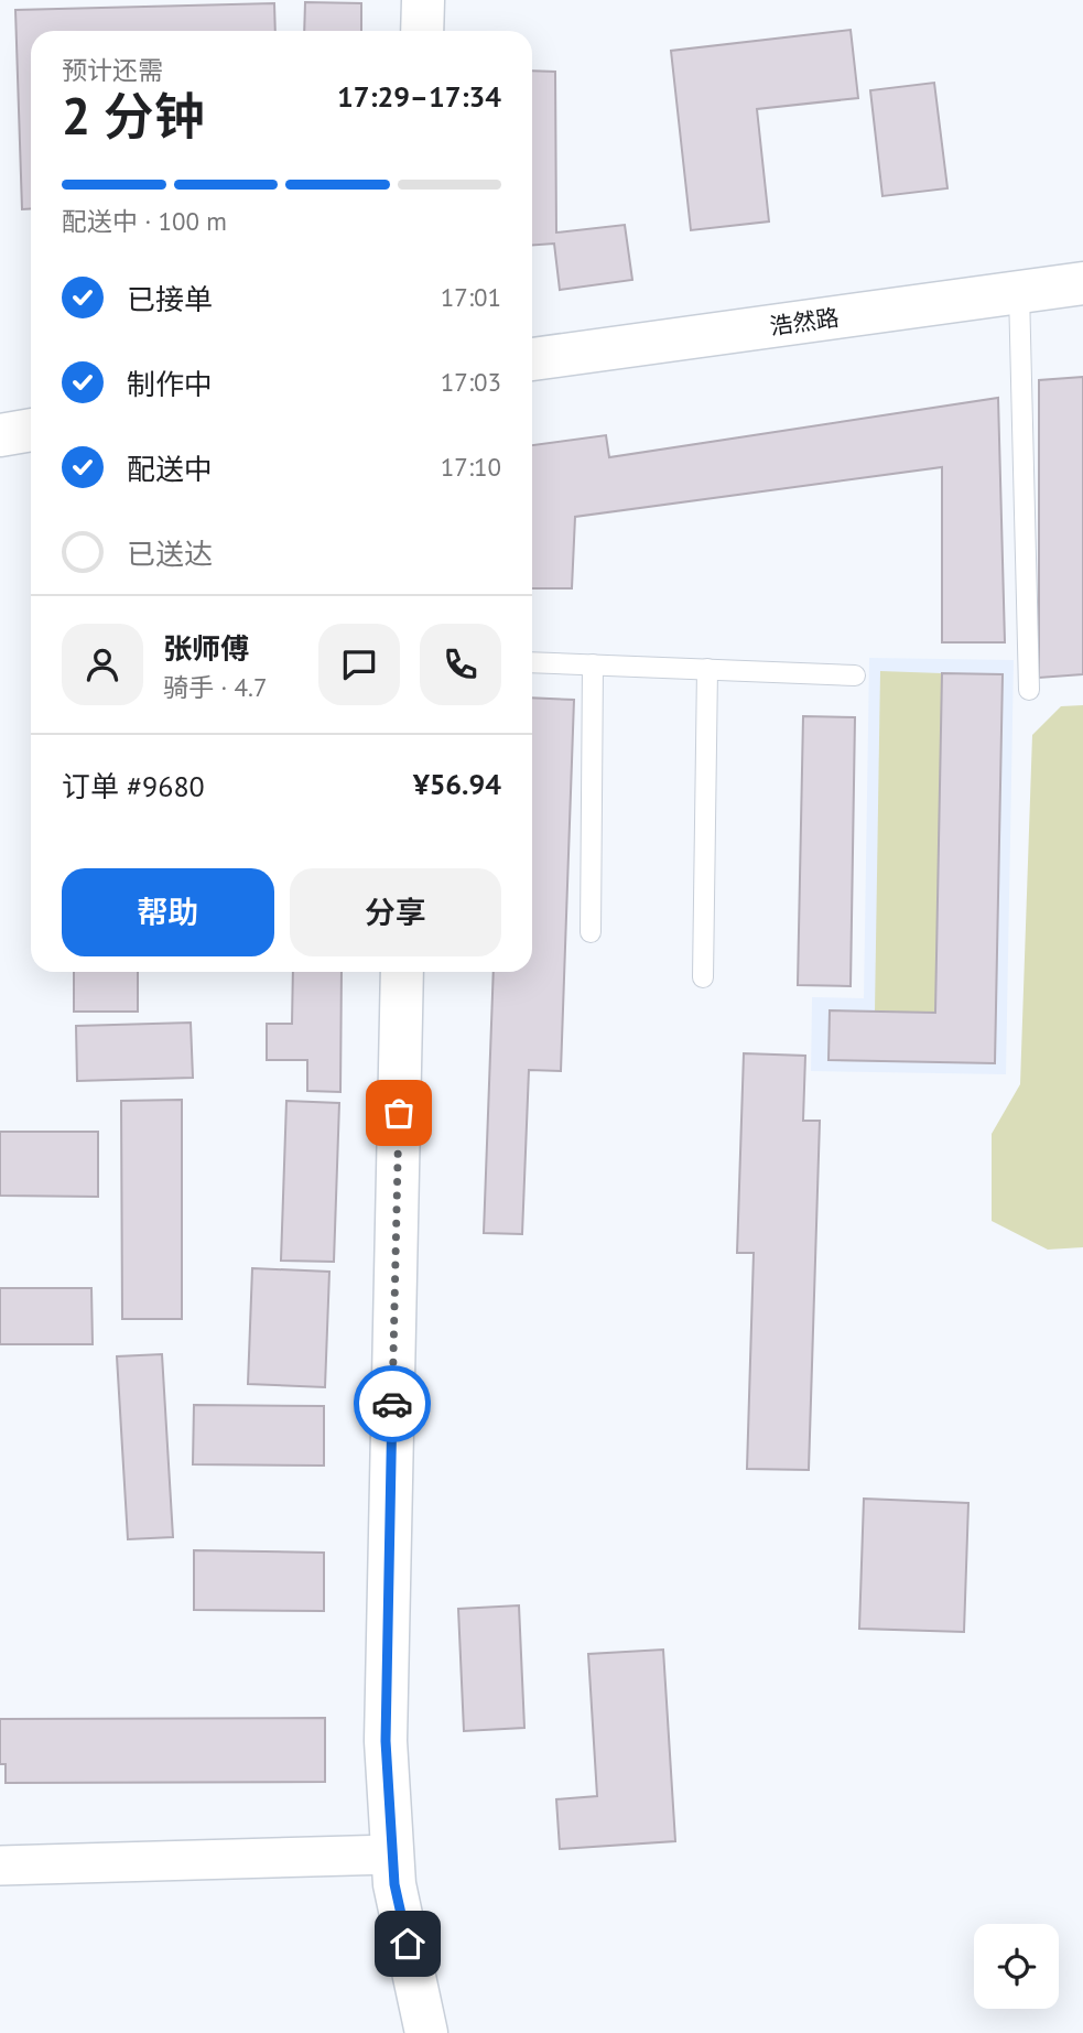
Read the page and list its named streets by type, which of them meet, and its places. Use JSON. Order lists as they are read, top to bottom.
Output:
{
  "streets": {
    "street": ["浩然路"]
  },
  "page": {
    "heading": ["2 分钟", "预计还需", "17:29–17:34"],
    "panel": [
      "张师傅",
      "骑手 · 4.7",
      "订单 #9680",
      "¥56.94"
    ],
    "bar": "配送中 · 100 m",
    "list": [
      ["已接单", "17:01"],
      ["制作中", "17:03"],
      ["配送中", "17:10"],
      "已送达"
    ],
    "buttons": ["帮助", "分享"]
  }
}
